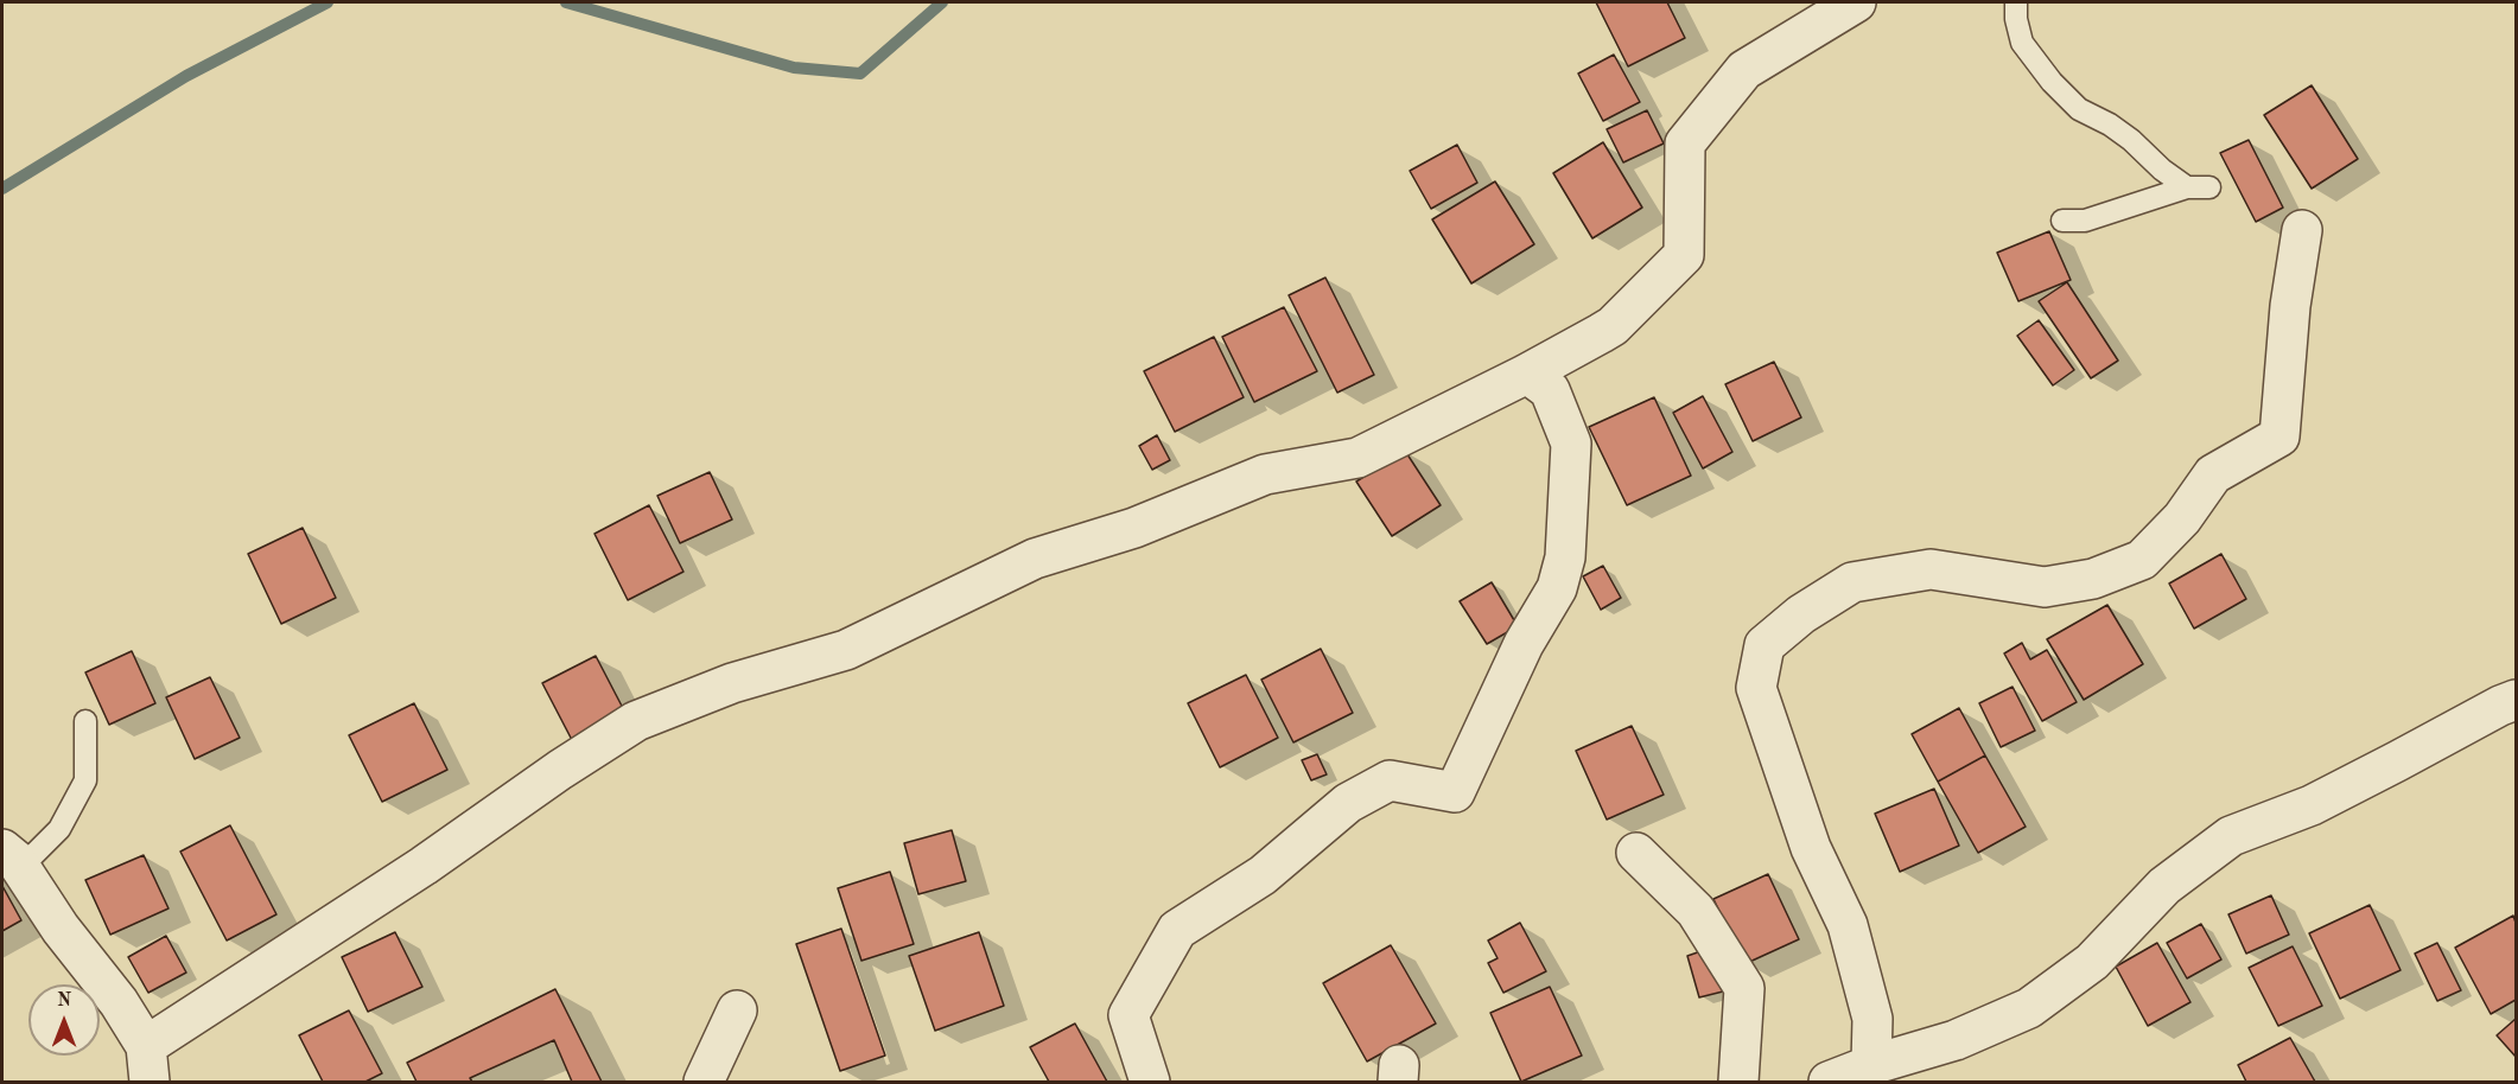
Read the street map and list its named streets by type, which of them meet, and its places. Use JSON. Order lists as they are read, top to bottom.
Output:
{
  "north": "top"
}
